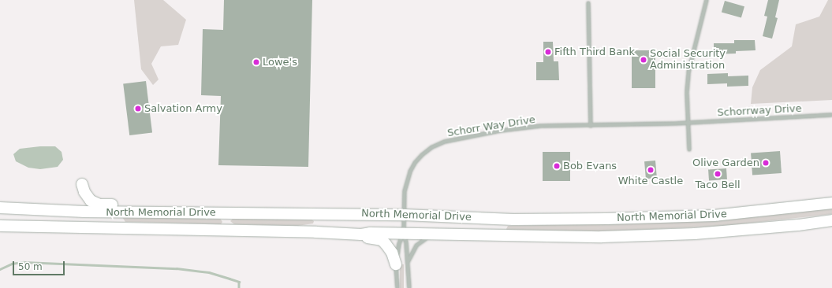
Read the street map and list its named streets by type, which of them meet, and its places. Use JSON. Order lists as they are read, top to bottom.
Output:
{
  "streets": {
    "main road": ["North Memorial Drive"],
    "street": ["Schorrway Drive", "Schorr Way Drive"]
  },
  "crossings": [
    ["Schorrway Drive", "Schorr Way Drive"],
    ["Schorr Way Drive", "North Memorial Drive"]
  ],
  "places": [
    "Fifth Third Bank",
    "Social Security Administration",
    "Lowe's",
    "Salvation Army",
    "Olive Garden",
    "Bob Evans",
    "White Castle",
    "Taco Bell"
  ],
  "scale_bar": "50 m"
}
